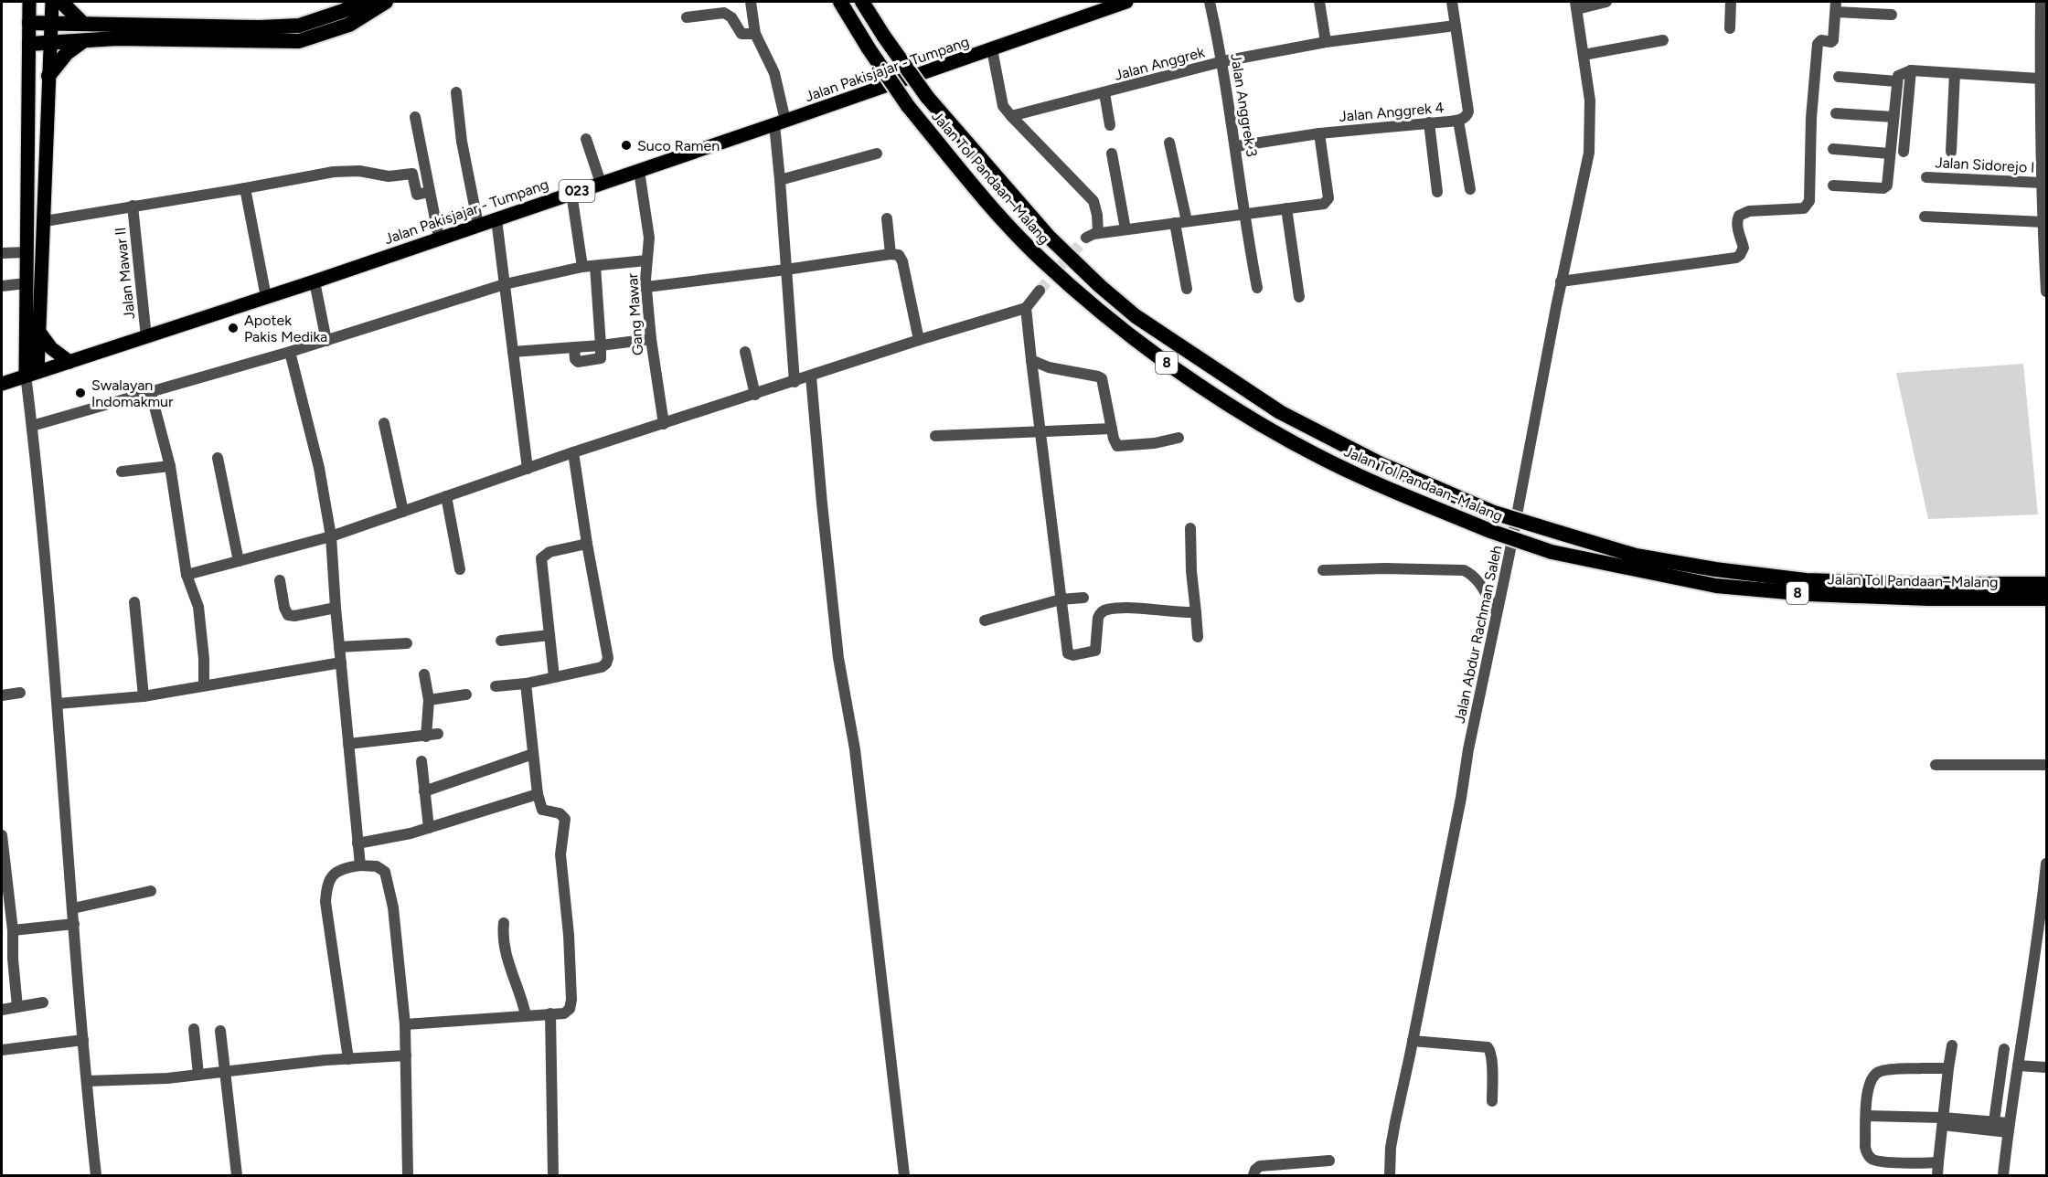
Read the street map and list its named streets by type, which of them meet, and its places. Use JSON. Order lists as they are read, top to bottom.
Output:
{
  "streets": {
    "highway": ["Jalan Tol Pandaan–Malang", "8"],
    "main road": ["Jalan Pakisjajar - Tumpang", "023"],
    "street": [
      "Jalan Anggrek",
      "Jalan Anggrek 3",
      "Jalan Anggrek 4",
      "Jalan Sidorejo I",
      "Jalan Mawar II",
      "Gang Mawar",
      "Jalan Abdur Rachman Saleh"
    ]
  },
  "crossings": [
    ["Jalan Anggrek", "Jalan Anggrek 3"],
    ["Jalan Anggrek", "Jalan Anggrek 4"],
    ["Jalan Pakisjajar - Tumpang", "Jalan Mawar II"],
    ["Jalan Pakisjajar - Tumpang", "Gang Mawar"],
    ["Jalan Anggrek 3", "Jalan Anggrek 4"]
  ],
  "places": ["Suco Ramen", "Apotek Pakis Medika", "Swalayan Indomakmur"]
}
